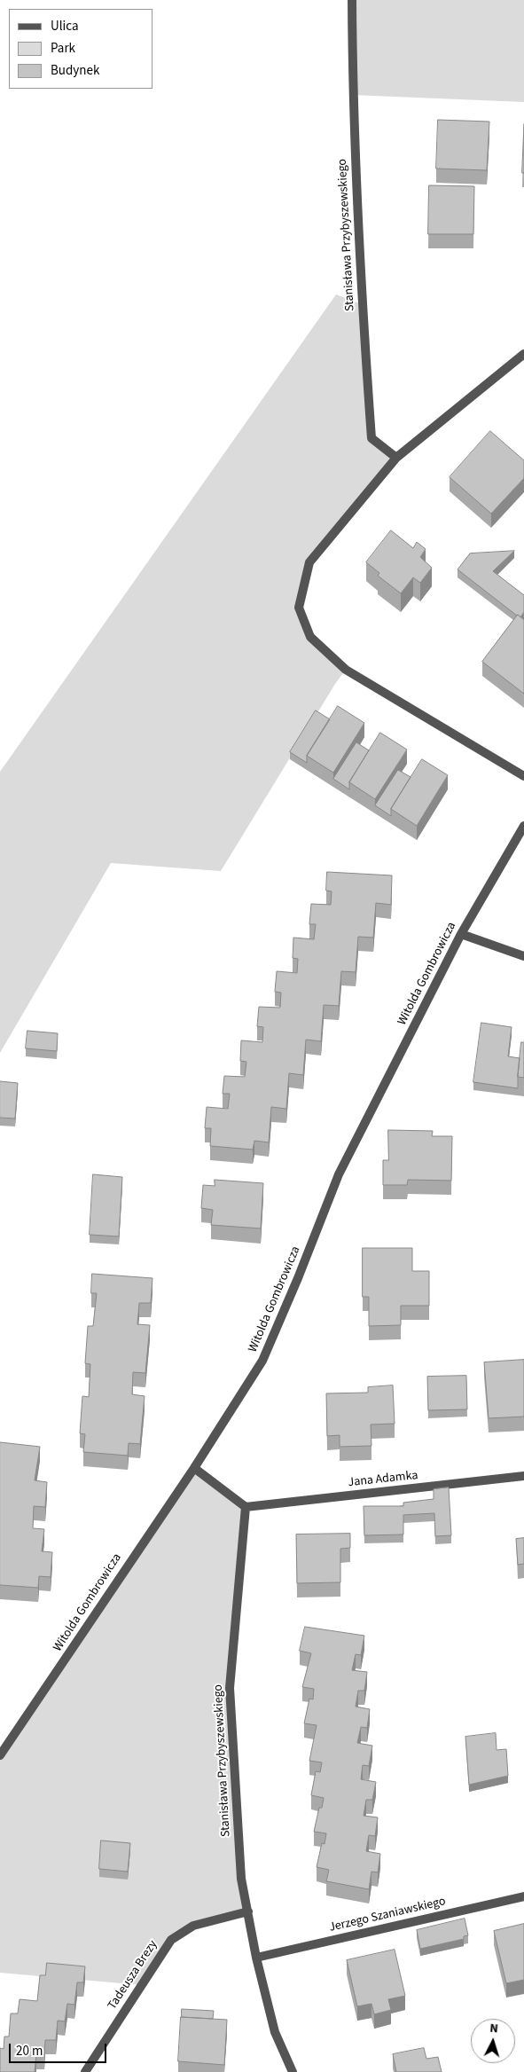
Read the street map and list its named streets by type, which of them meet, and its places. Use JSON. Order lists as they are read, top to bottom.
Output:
{
  "streets": {
    "street": [
      "Stanisława Przybyszewskiego",
      "Witolda Gombrowicza",
      "Jana Adamka",
      "Jerzego Szaniawskiego",
      "Tadeusza Brezy"
    ]
  },
  "crossings": [
    ["Stanisława Przybyszewskiego", "Jana Adamka"],
    ["Stanisława Przybyszewskiego", "Jerzego Szaniawskiego"],
    ["Stanisława Przybyszewskiego", "Tadeusza Brezy"]
  ],
  "legend": ["Ulica", "Park", "Budynek"],
  "scale_bar": "20 m",
  "north": "top"
}
